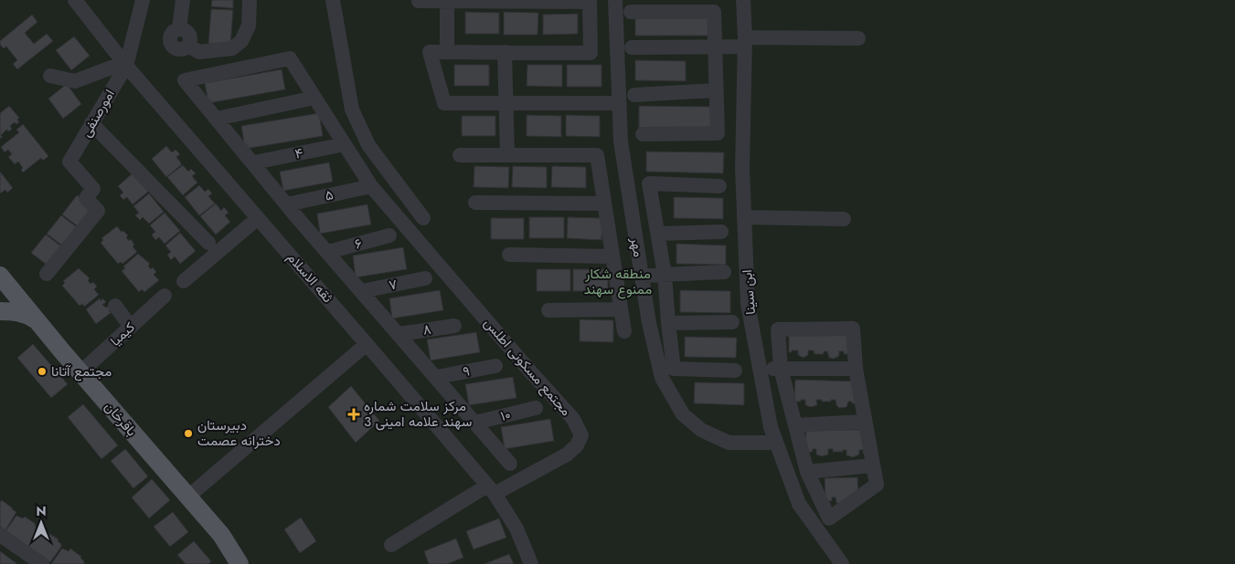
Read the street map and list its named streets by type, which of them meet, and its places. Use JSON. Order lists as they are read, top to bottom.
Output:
{
  "streets": {
    "main road": ["باقرخان"],
    "street": [
      "امورصنفی",
      "۴",
      "۵",
      "۶",
      "مهر",
      "ثقه الاسلام",
      "۷",
      "ابن سینا",
      "۸",
      "کیمیا",
      "مجتمع مسکونی اطلس",
      "۹",
      "۱۰"
    ]
  },
  "crossings": [
    ["امورصنفی", "ثقه الاسلام"],
    ["۵", "مجتمع مسکونی اطلس"],
    ["مهر", "ابن سینا"],
    ["ثقه الاسلام", "مجتمع مسکونی اطلس"],
    ["کیمیا", "باقرخان"]
  ],
  "parks": ["منطقه شکار ممنوع سهند"],
  "places": {
    "other": ["مجتمع آتانا", "دبیرستان دخترانه عصمت"],
    "health": ["مرکز سلامت شماره 3 سهند علامه امینی"]
  },
  "north": "top"
}
